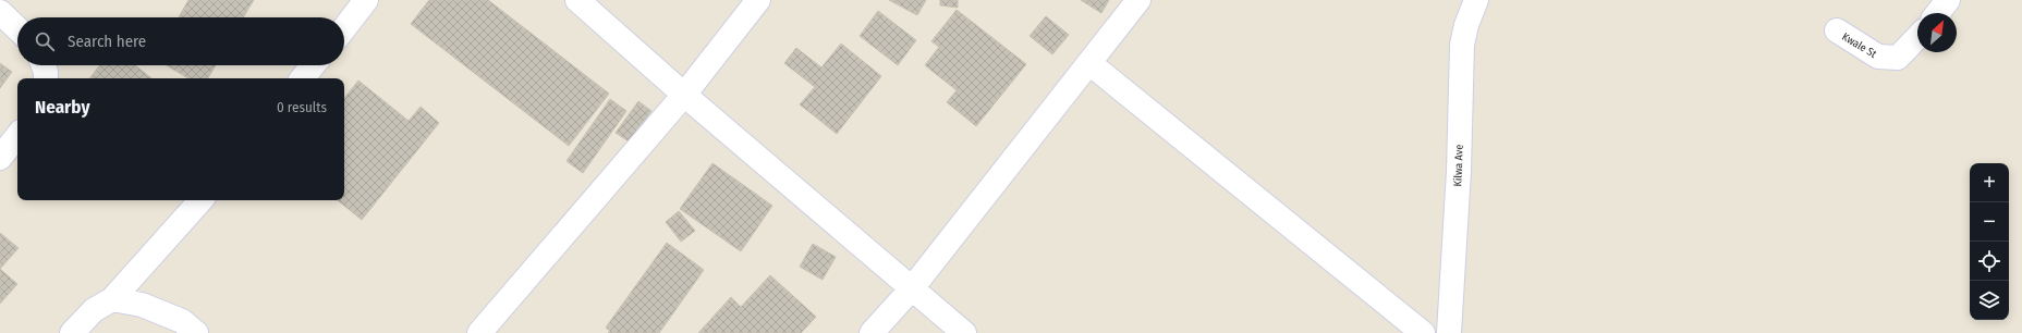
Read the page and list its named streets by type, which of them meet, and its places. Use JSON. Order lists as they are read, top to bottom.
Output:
{
  "streets": {
    "street": ["Kwale St", "Kilwa Ave"]
  },
  "north": "top right",
  "page": {
    "search": "Search here",
    "heading": ["Nearby", "0 results"],
    "map_buttons": ["+", "−"]
  }
}
